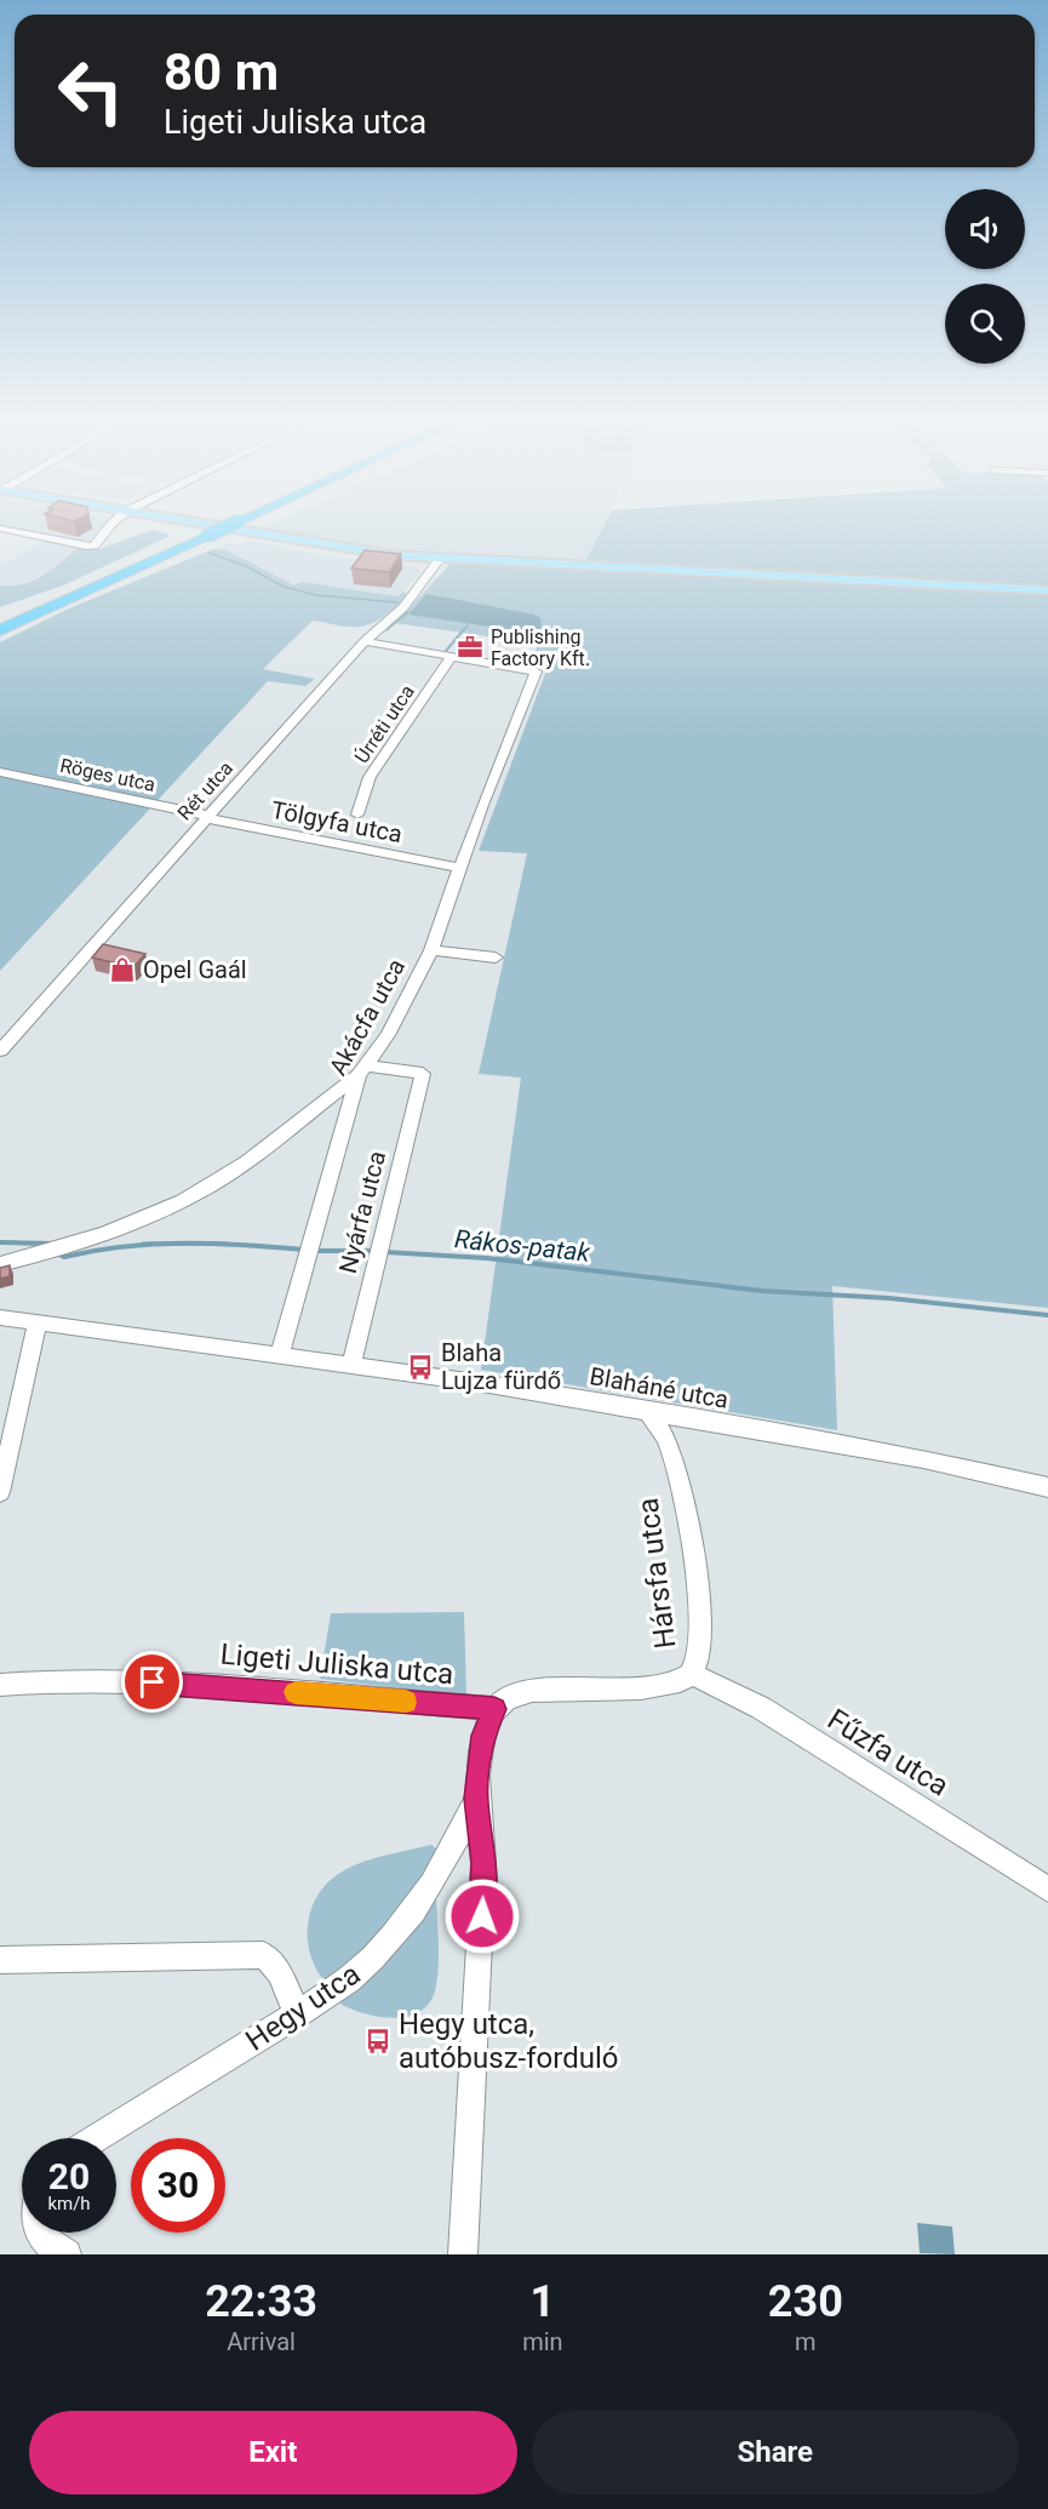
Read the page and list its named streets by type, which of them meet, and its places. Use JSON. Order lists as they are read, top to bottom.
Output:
{
  "streets": {
    "street": [
      "Úrréti utca",
      "Röges utca",
      "Rét utca",
      "Tölgyfa utca",
      "Akácfa utca",
      "Nyárfa utca",
      "Blaháné utca",
      "Hársfa utca",
      "Ligeti Juliska utca",
      "Fűzfa utca",
      "Hegy utca"
    ]
  },
  "crossings": [
    ["Úrréti utca", "Akácfa utca"],
    ["Röges utca", "Rét utca"],
    ["Röges utca", "Tölgyfa utca"],
    ["Rét utca", "Tölgyfa utca"],
    ["Tölgyfa utca", "Akácfa utca"],
    ["Akácfa utca", "Nyárfa utca"],
    ["Akácfa utca", "Blaháné utca"],
    ["Nyárfa utca", "Blaháné utca"],
    ["Blaháné utca", "Hársfa utca"],
    ["Hársfa utca", "Ligeti Juliska utca"],
    ["Hársfa utca", "Fűzfa utca"]
  ],
  "water": ["Rákos-patak"],
  "places": {
    "office": ["Publishing Factory Kft."],
    "shop": ["Opel Gaál"],
    "bus stop": ["Blaha Lujza fürdő", "Hegy utca, autóbusz-forduló"]
  },
  "page": {
    "turn": ["80 m", "Ligeti Juliska utca"],
    "speed": "20 km/h",
    "limit": "30",
    "eta": [
      "22:33",
      "Arrival",
      "1",
      "min",
      "230",
      "m"
    ],
    "buttons": ["Exit", "Share"]
  }
}
